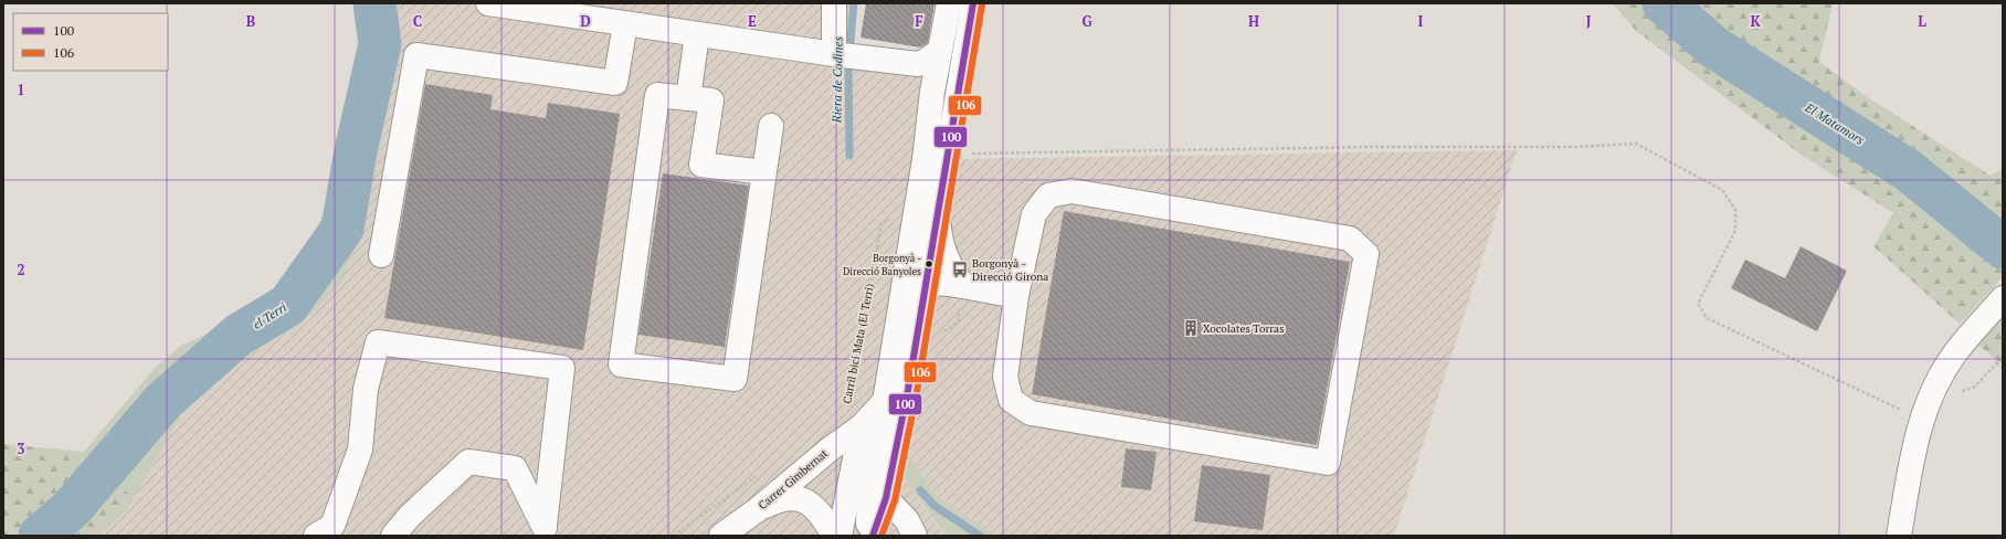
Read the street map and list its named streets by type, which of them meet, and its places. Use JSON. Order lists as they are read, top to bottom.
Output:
{
  "streets": {
    "main road": ["Carrer Gimbernat"],
    "path": ["Carril bici Mata (El Terri)"]
  },
  "crossings": [
    ["Carril bici Mata (El Terri)", "Carrer Gimbernat"]
  ],
  "water": ["Riera de Codines", "El Matamors", "el Terri"],
  "places": {
    "other": ["Borgonyà - Direcció Banyoles"],
    "bus stop": ["Borgonyà - Direcció Girona"],
    "building": ["Xocolates Torras"]
  },
  "lines": ["transit line 100", "transit line 106"],
  "legend": ["100", "106"],
  "grid": {
    "columns": [
      "B",
      "C",
      "D",
      "E",
      "F",
      "G",
      "H",
      "I",
      "J",
      "K",
      "L"
    ],
    "rows": ["1", "2", "3"]
  }
}
